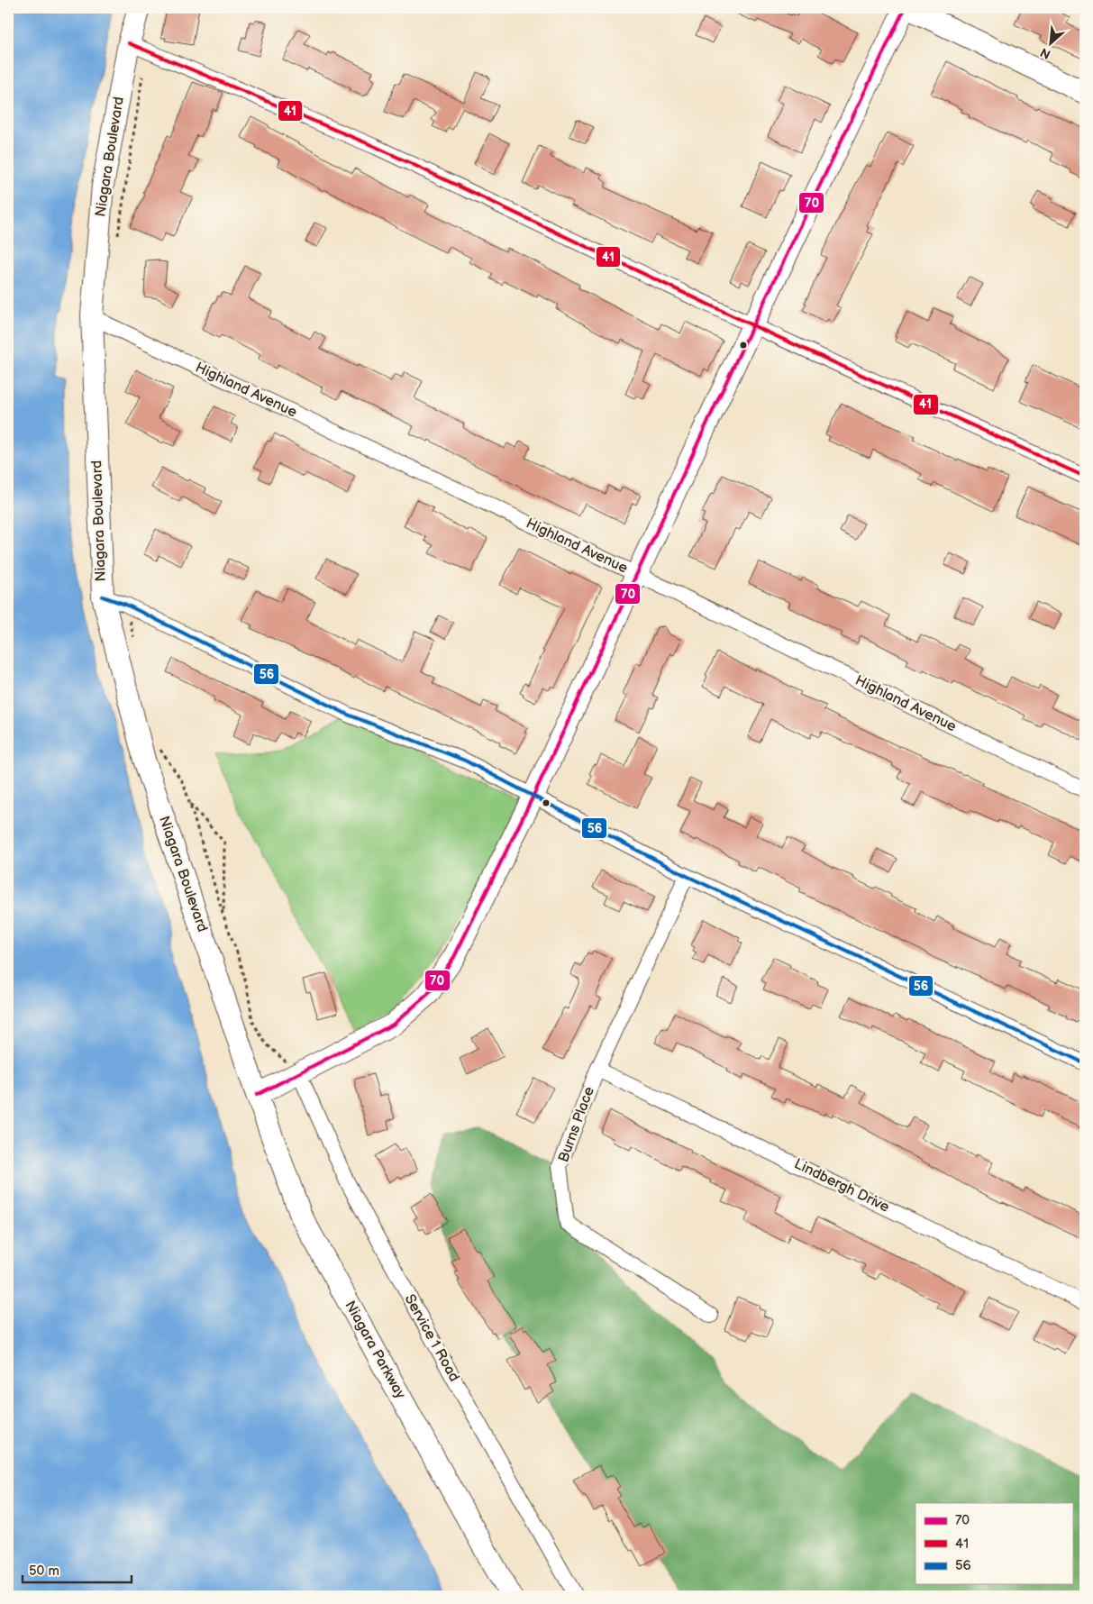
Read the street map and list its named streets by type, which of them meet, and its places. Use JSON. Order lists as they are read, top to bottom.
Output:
{
  "streets": {
    "main road": ["Niagara Boulevard", "Niagara Parkway"],
    "street": [
      "Highland Avenue",
      "Burns Place",
      "Lindbergh Drive",
      "Service 1 Road"
    ]
  },
  "crossings": [
    ["Niagara Boulevard", "Highland Avenue"],
    ["Niagara Boulevard", "Niagara Parkway"],
    ["Burns Place", "Lindbergh Drive"]
  ],
  "lines": ["transit line 70", "transit line 41", "transit line 56"],
  "legend": ["70", "41", "56"],
  "scale_bar": "50 m",
  "north": "bottom left"
}
